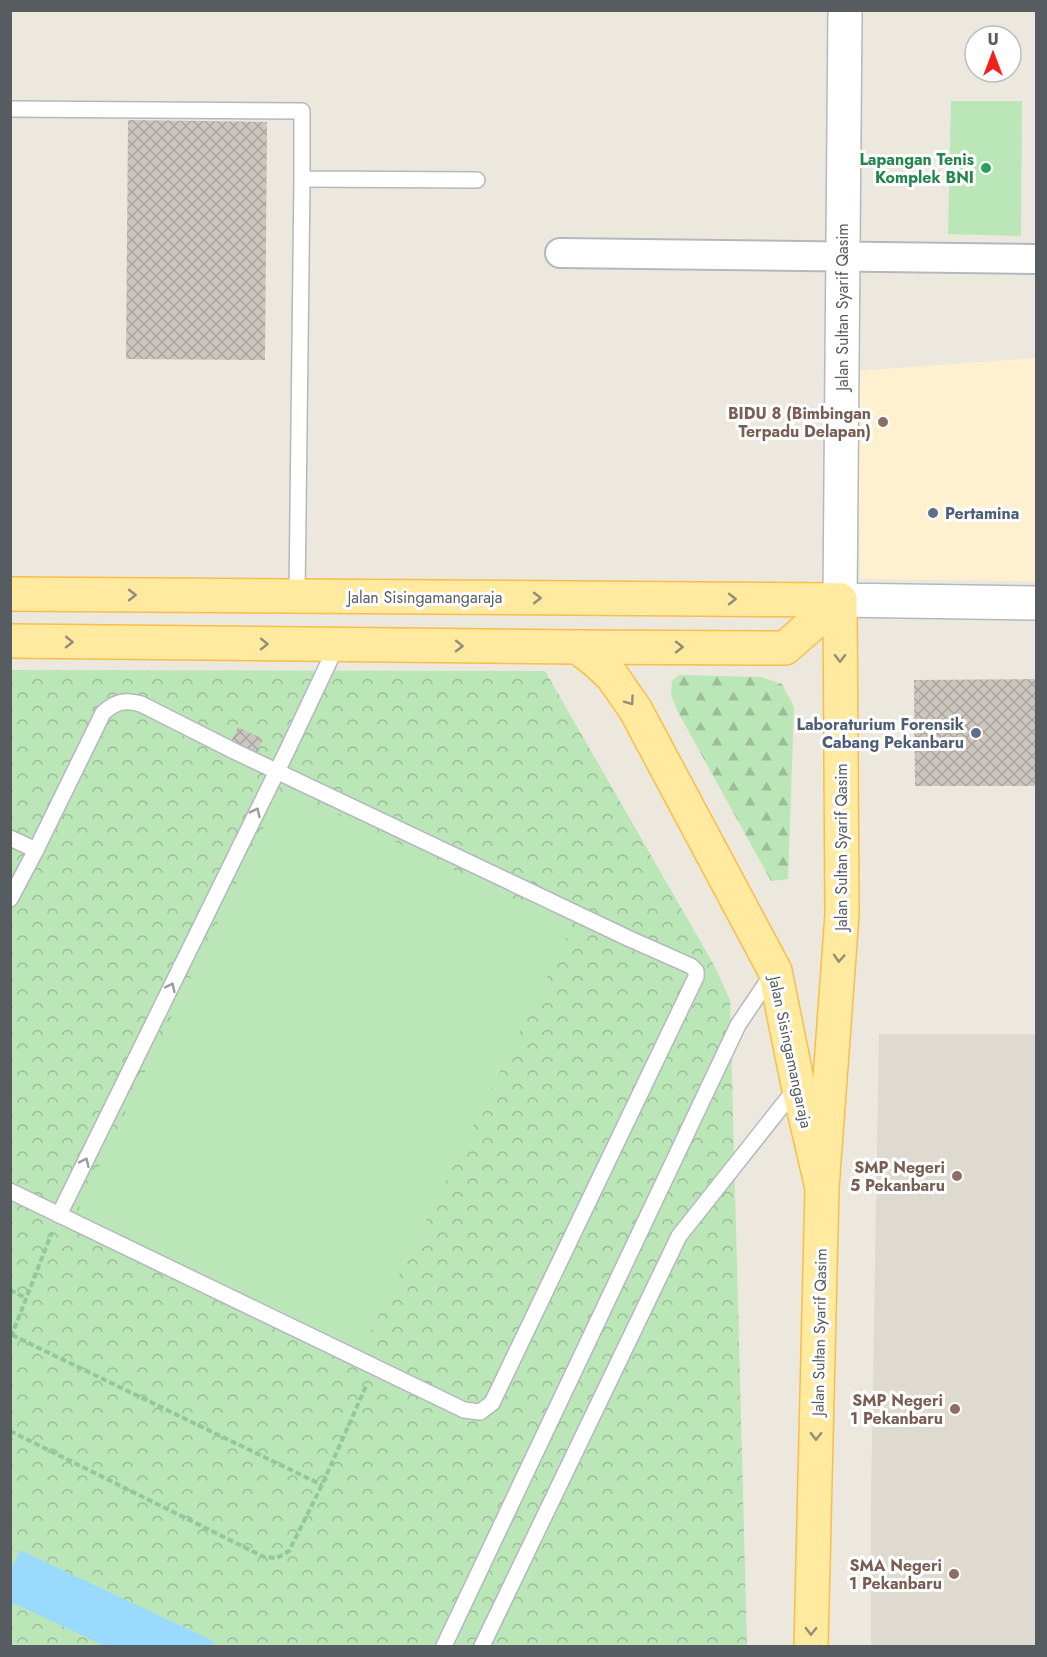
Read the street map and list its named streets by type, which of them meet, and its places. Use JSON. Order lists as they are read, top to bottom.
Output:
{
  "streets": {
    "main road": ["Jalan Sultan Syarif Qasim", "Jalan Sisingamangaraja"]
  },
  "crossings": [
    ["Jalan Sultan Syarif Qasim", "Jalan Sisingamangaraja"]
  ],
  "one_way": ["Jalan Sultan Syarif Qasim"],
  "places": [
    "Lapangan Tenis Komplek BNI",
    "BIDU 8 (Bimbingan Terpadu Delapan)",
    "Pertamina",
    "Laboraturium Forensik Cabang Pekanbaru",
    "SMP Negeri 5 Pekanbaru",
    "SMP Negeri 1 Pekanbaru",
    "SMA Negeri 1 Pekanbaru"
  ],
  "north": "top"
}
